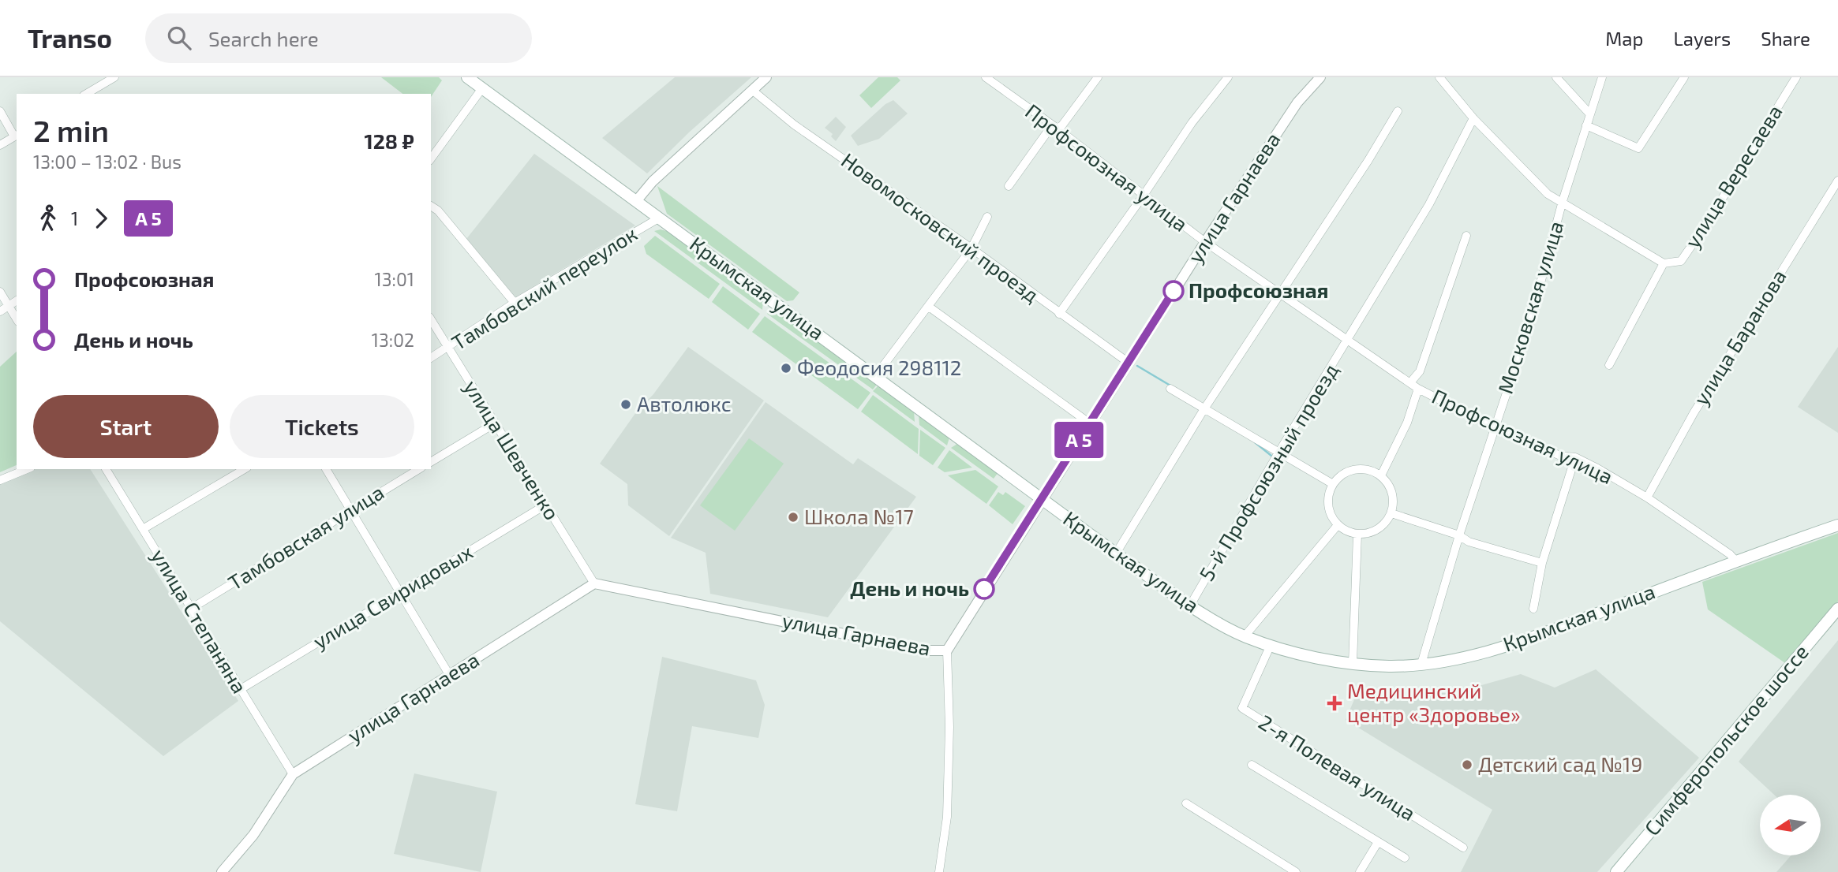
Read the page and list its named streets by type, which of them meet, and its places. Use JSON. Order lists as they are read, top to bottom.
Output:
{
  "streets": {
    "main road": ["Крымская улица", "Симферопольское шоссе"],
    "street": [
      "Профсоюзная улица",
      "улица Вересаева",
      "улица Гарнаева",
      "Новомосковский проезд",
      "Тамбовский переулок",
      "Московская улица",
      "улица Баранова",
      "улица Шевченко",
      "5-й Профсоюзный проезд",
      "Тамбовская улица",
      "улица Свиридовых",
      "улица Степаняна",
      "2-я Полевая улица"
    ]
  },
  "crossings": [
    ["Профсоюзная улица", "улица Гарнаева"],
    ["Профсоюзная улица", "Крымская улица"],
    ["Профсоюзная улица", "Московская улица"],
    ["Профсоюзная улица", "улица Баранова"],
    ["Профсоюзная улица", "5-й Профсоюзный проезд"],
    ["улица Гарнаева", "Новомосковский проезд"],
    ["улица Гарнаева", "Крымская улица"],
    ["улица Гарнаева", "улица Шевченко"],
    ["улица Гарнаева", "улица Степаняна"],
    ["Тамбовский переулок", "Крымская улица"],
    ["Тамбовский переулок", "улица Шевченко"],
    ["Крымская улица", "Московская улица"],
    ["Крымская улица", "5-й Профсоюзный проезд"],
    ["Крымская улица", "2-я Полевая улица"],
    ["улица Шевченко", "улица Свиридовых"],
    ["Тамбовская улица", "улица Степаняна"],
    ["улица Свиридовых", "улица Степаняна"]
  ],
  "places": {
    "other": [
      "Профсоюзная",
      "Феодосия 298112",
      "Автолюкс",
      "Школа №17",
      "День и ночь",
      "Детский сад №19"
    ],
    "health": ["Медицинский центр «Здоровье»"]
  },
  "north": "left",
  "page": {
    "header": "Transo",
    "search": "Search here",
    "nav": ["Map", "Layers", "Share"],
    "on_map": "A 5",
    "heading": ["2 min", "13:00 – 13:02 · Bus", "128 ₽"],
    "legs": ["1", "A 5"],
    "list": [
      {
        "name": "Профсоюзная",
        "value": "13:01"
      },
      {
        "name": "День и ночь",
        "value": "13:02"
      }
    ],
    "buttons": ["Start", "Tickets"]
  }
}
